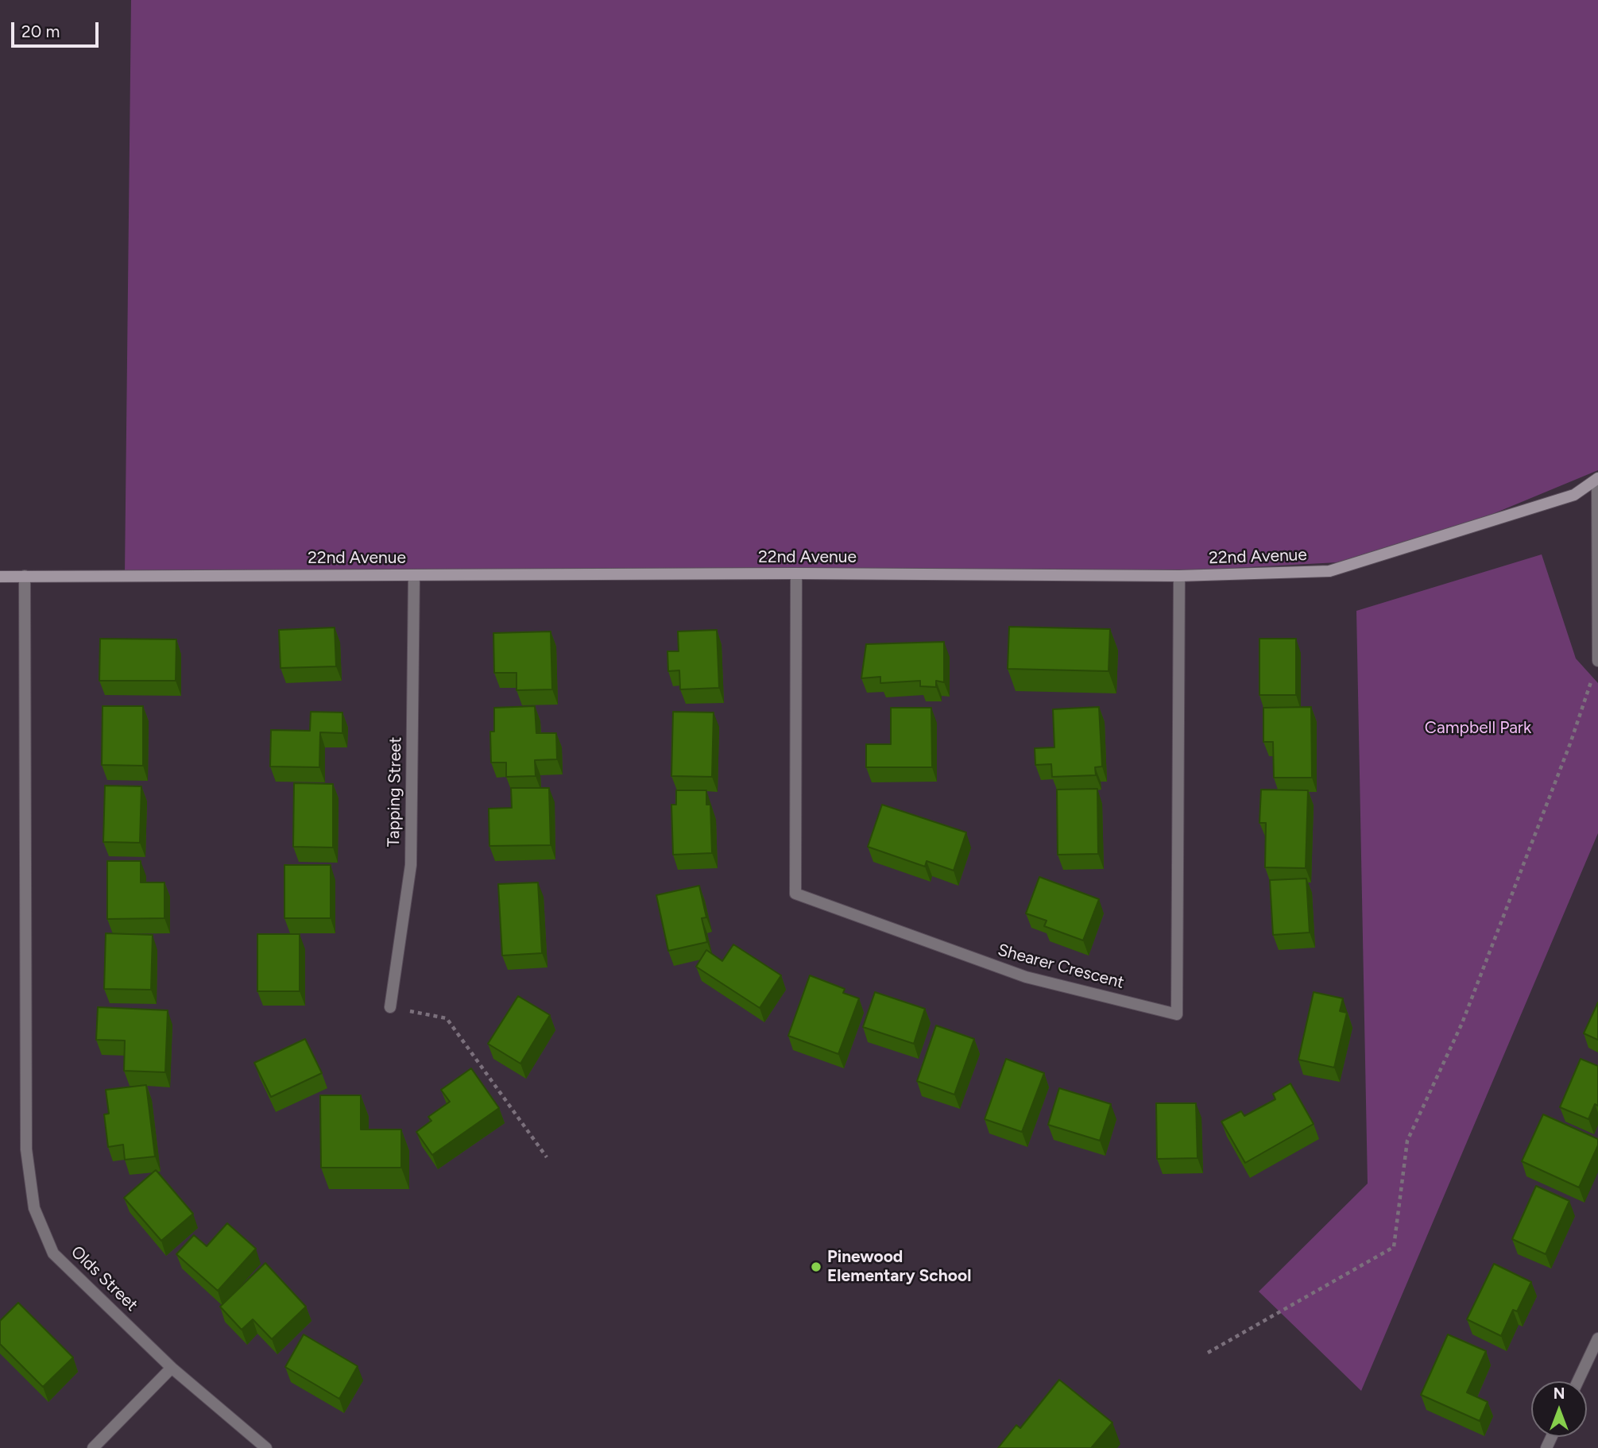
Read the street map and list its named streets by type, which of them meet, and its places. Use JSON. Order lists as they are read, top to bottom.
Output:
{
  "streets": {
    "street": [
      "22nd Avenue",
      "Tapping Street",
      "Shearer Crescent",
      "Olds Street"
    ]
  },
  "crossings": [
    ["22nd Avenue", "Tapping Street"],
    ["22nd Avenue", "Shearer Crescent"],
    ["22nd Avenue", "Olds Street"]
  ],
  "parks": ["Campbell Park"],
  "places": ["Pinewood Elementary School"],
  "scale_bar": "20 m",
  "north": "top"
}
